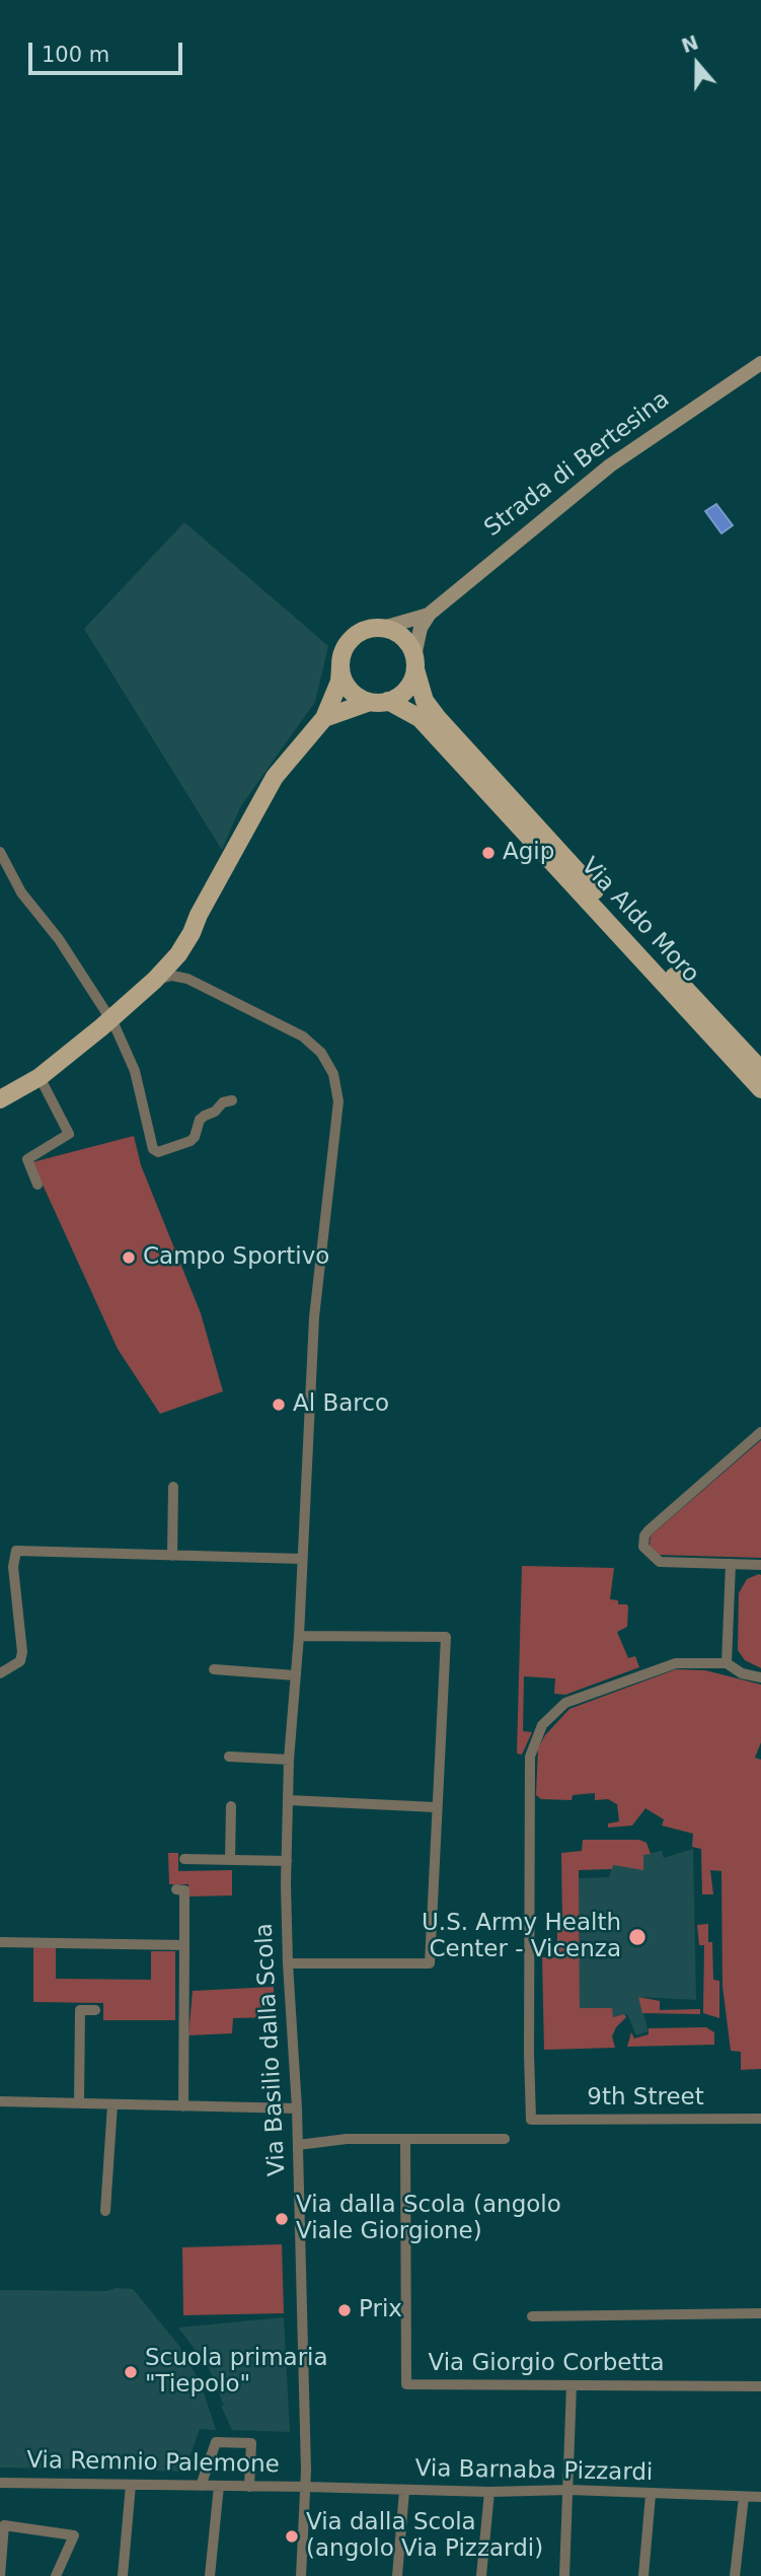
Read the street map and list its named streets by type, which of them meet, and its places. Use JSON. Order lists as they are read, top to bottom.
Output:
{
  "streets": {
    "main road": ["Strada di Bertesina", "Via Aldo Moro"],
    "street": [
      "Via Basilio dalla Scola",
      "9th Street",
      "Via Giorgio Corbetta",
      "Via Remnio Palemone",
      "Via Barnaba Pizzardi"
    ]
  },
  "crossings": [
    ["Strada di Bertesina", "Via Aldo Moro"],
    ["Strada di Bertesina", "Via Basilio dalla Scola"],
    ["Via Basilio dalla Scola", "Via Remnio Palemone"],
    ["Via Basilio dalla Scola", "Via Barnaba Pizzardi"],
    ["Via Remnio Palemone", "Via Barnaba Pizzardi"]
  ],
  "places": [
    "Agip",
    "Campo Sportivo",
    "Al Barco",
    "U.S. Army Health Center - Vicenza",
    "Via dalla Scola (angolo Viale Giorgione)",
    "Prix",
    "Scuola primaria \"Tiepolo\"",
    "Via dalla Scola (angolo Via Pizzardi)"
  ],
  "scale_bar": "100 m",
  "north": "top"
}
